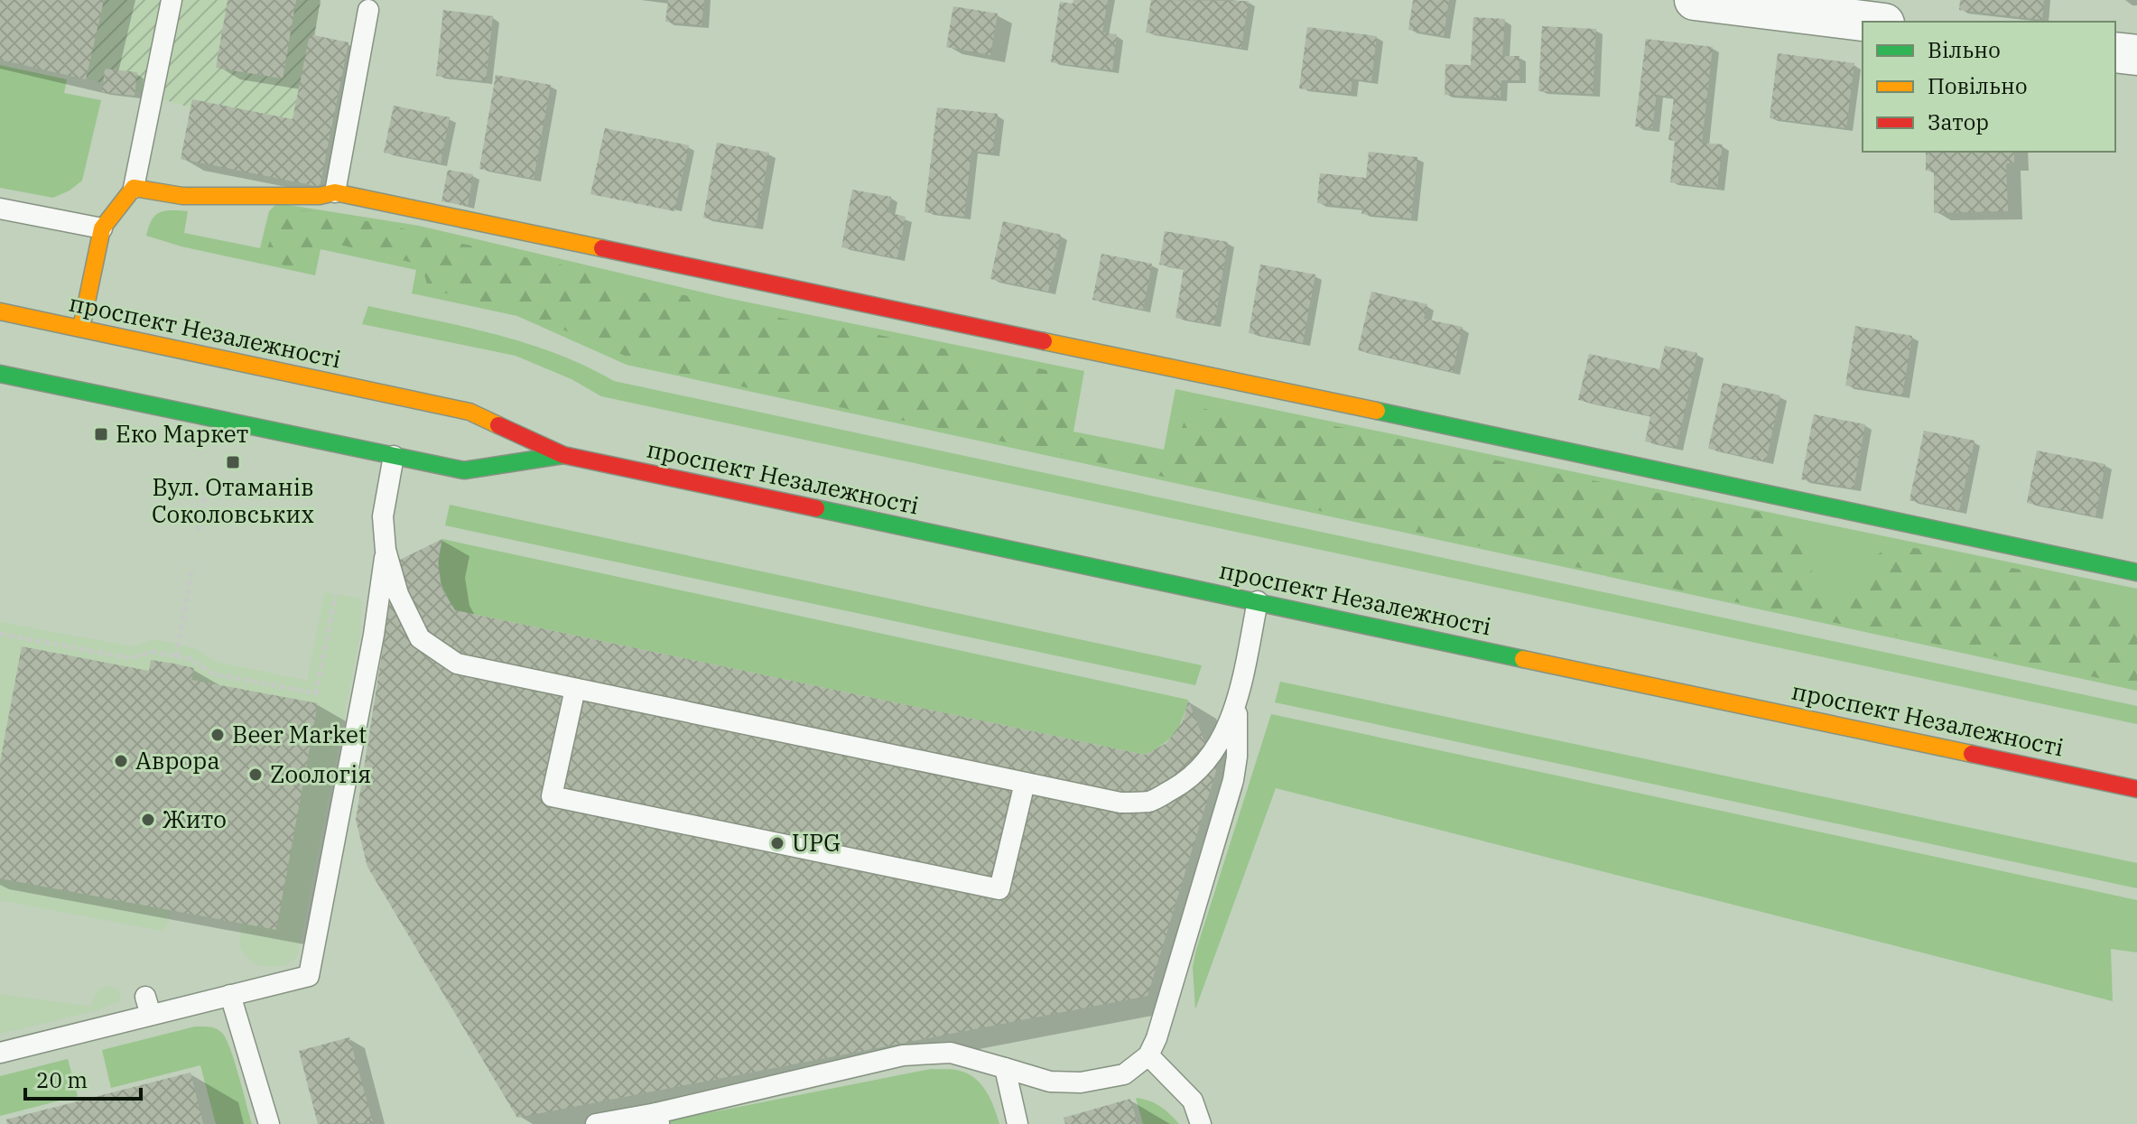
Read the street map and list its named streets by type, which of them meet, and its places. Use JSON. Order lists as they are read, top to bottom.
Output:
{
  "streets": {
    "main road": ["проспект Незалежності"]
  },
  "places": {
    "transit": ["Еко Маркет", "Вул. Отаманів Соколовських"],
    "other": [
      "Beer Market",
      "Аврора",
      "Zooлогія",
      "Жито",
      "UPG"
    ]
  },
  "legend": ["Вільно", "Повільно", "Затор"],
  "scale_bar": "20 m"
}
